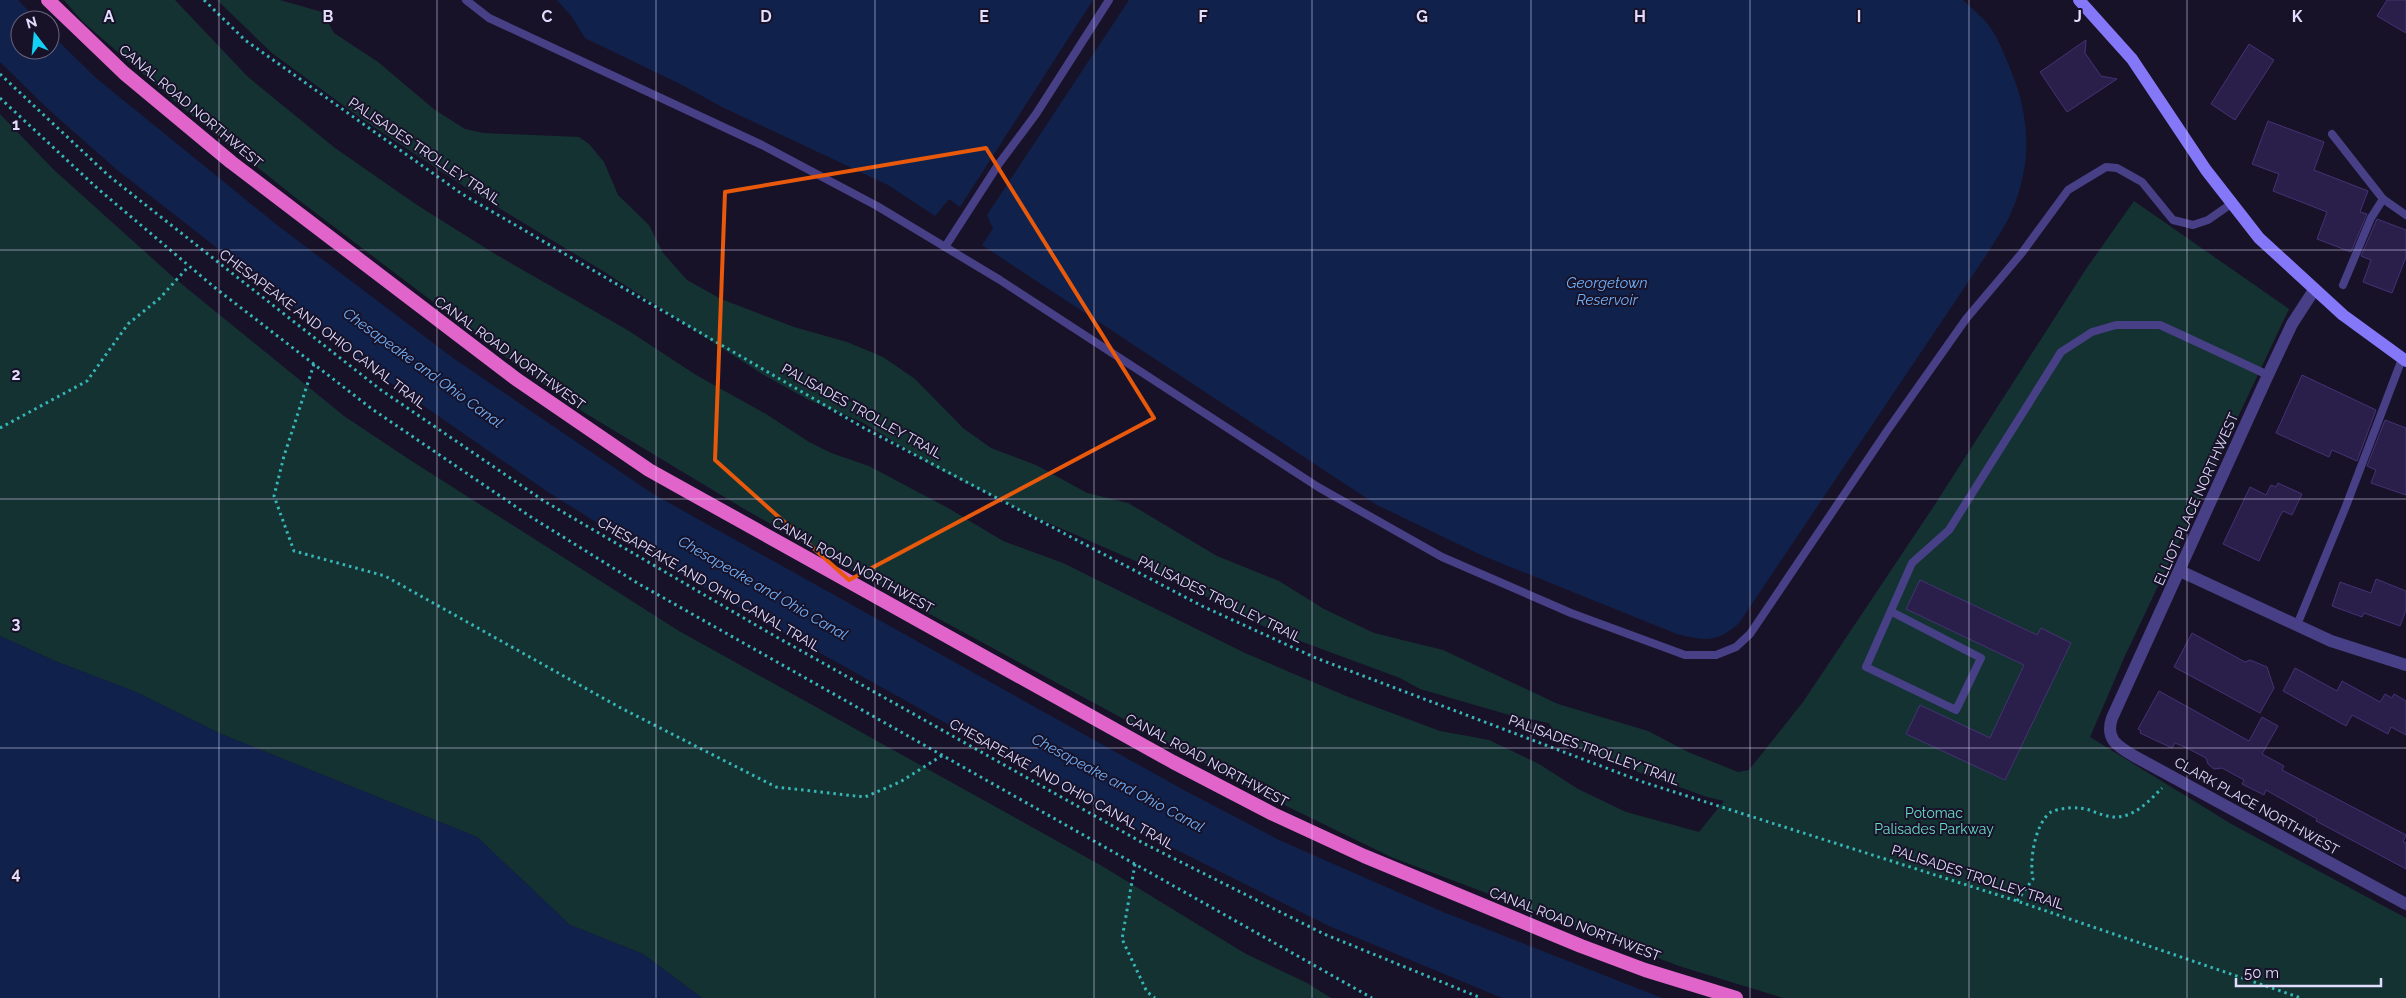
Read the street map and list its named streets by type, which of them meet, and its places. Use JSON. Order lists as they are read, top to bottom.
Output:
{
  "streets": {
    "highway": ["CANAL ROAD NORTHWEST"],
    "street": ["ELLIOT PLACE NORTHWEST", "CLARK PLACE NORTHWEST"],
    "path": ["PALISADES TROLLEY TRAIL", "CHESAPEAKE AND OHIO CANAL TRAIL"]
  },
  "crossings": [
    ["ELLIOT PLACE NORTHWEST", "CLARK PLACE NORTHWEST"]
  ],
  "water": ["Georgetown Reservoir", "Chesapeake and Ohio Canal"],
  "parks": ["Potomac Palisades Parkway"],
  "scale_bar": "50 m",
  "north": "top",
  "grid": {
    "columns": [
      "A",
      "B",
      "C",
      "D",
      "E",
      "F",
      "G",
      "H",
      "I",
      "J",
      "K"
    ],
    "rows": [
      "1",
      "2",
      "3",
      "4"
    ]
  }
}
